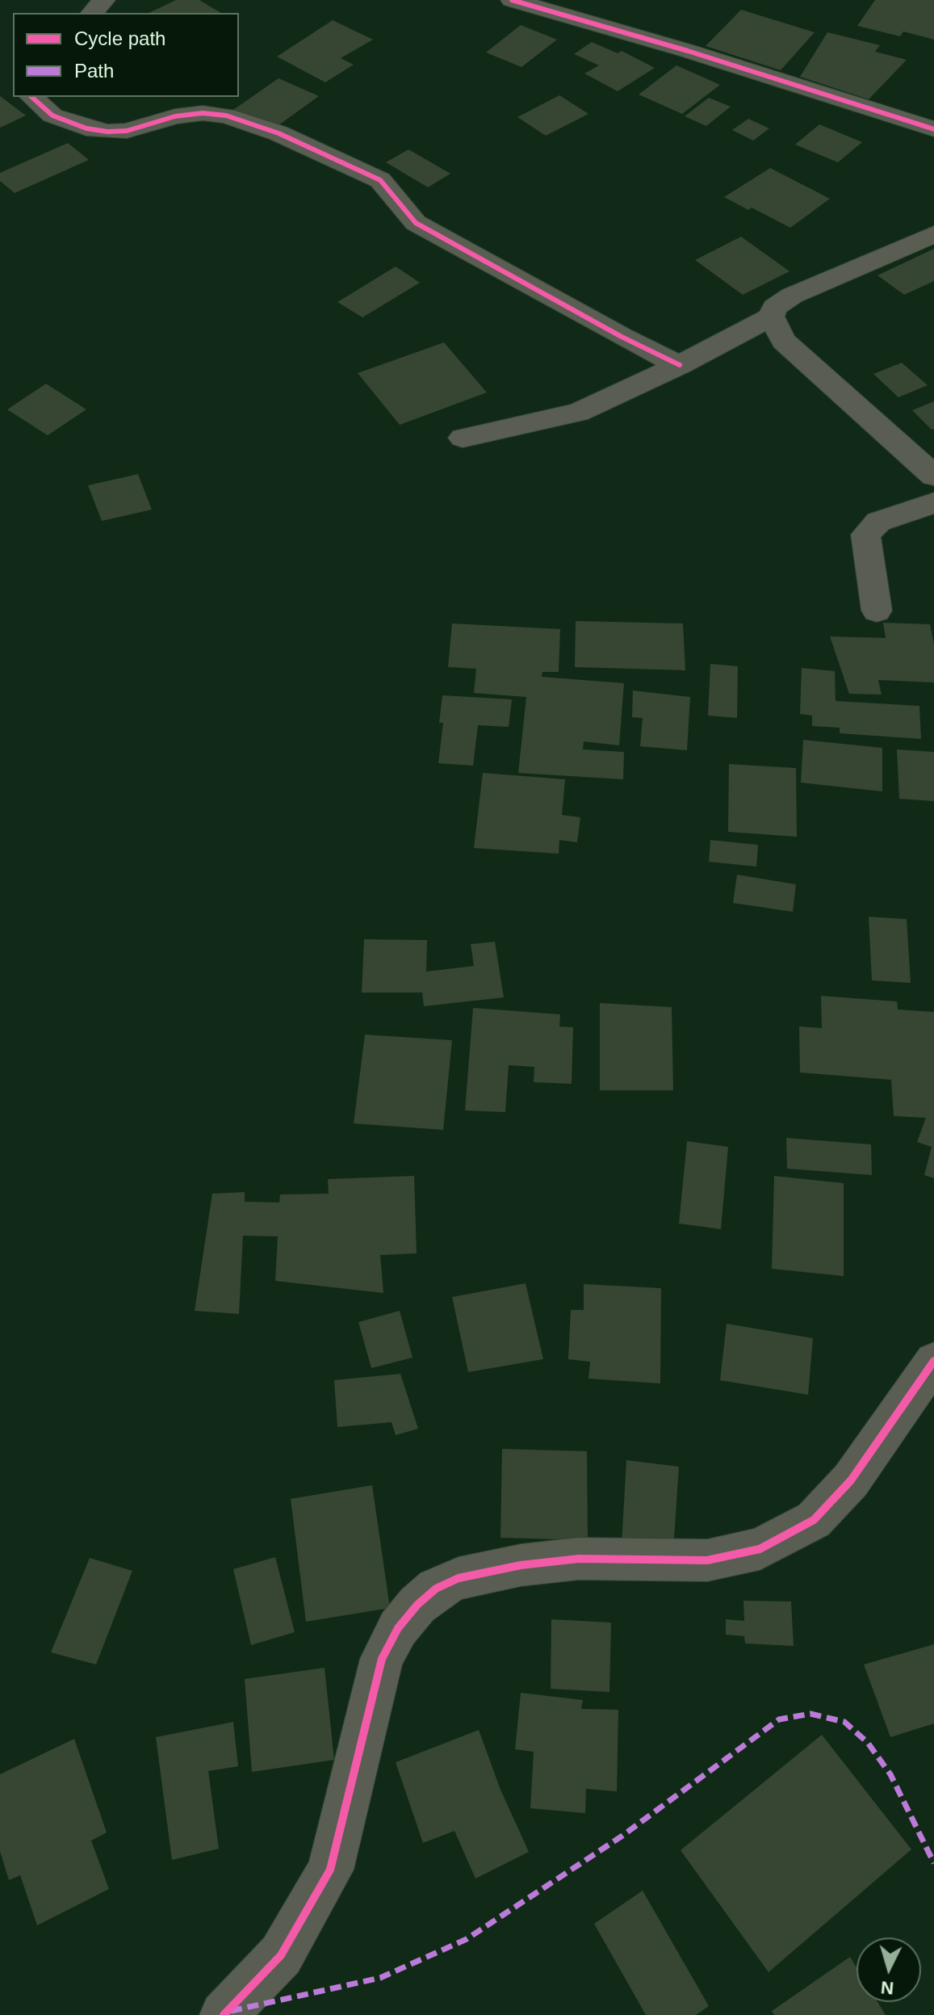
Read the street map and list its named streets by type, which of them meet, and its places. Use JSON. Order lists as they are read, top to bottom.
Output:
{
  "legend": ["Cycle path", "Path"],
  "north": "bottom"
}
